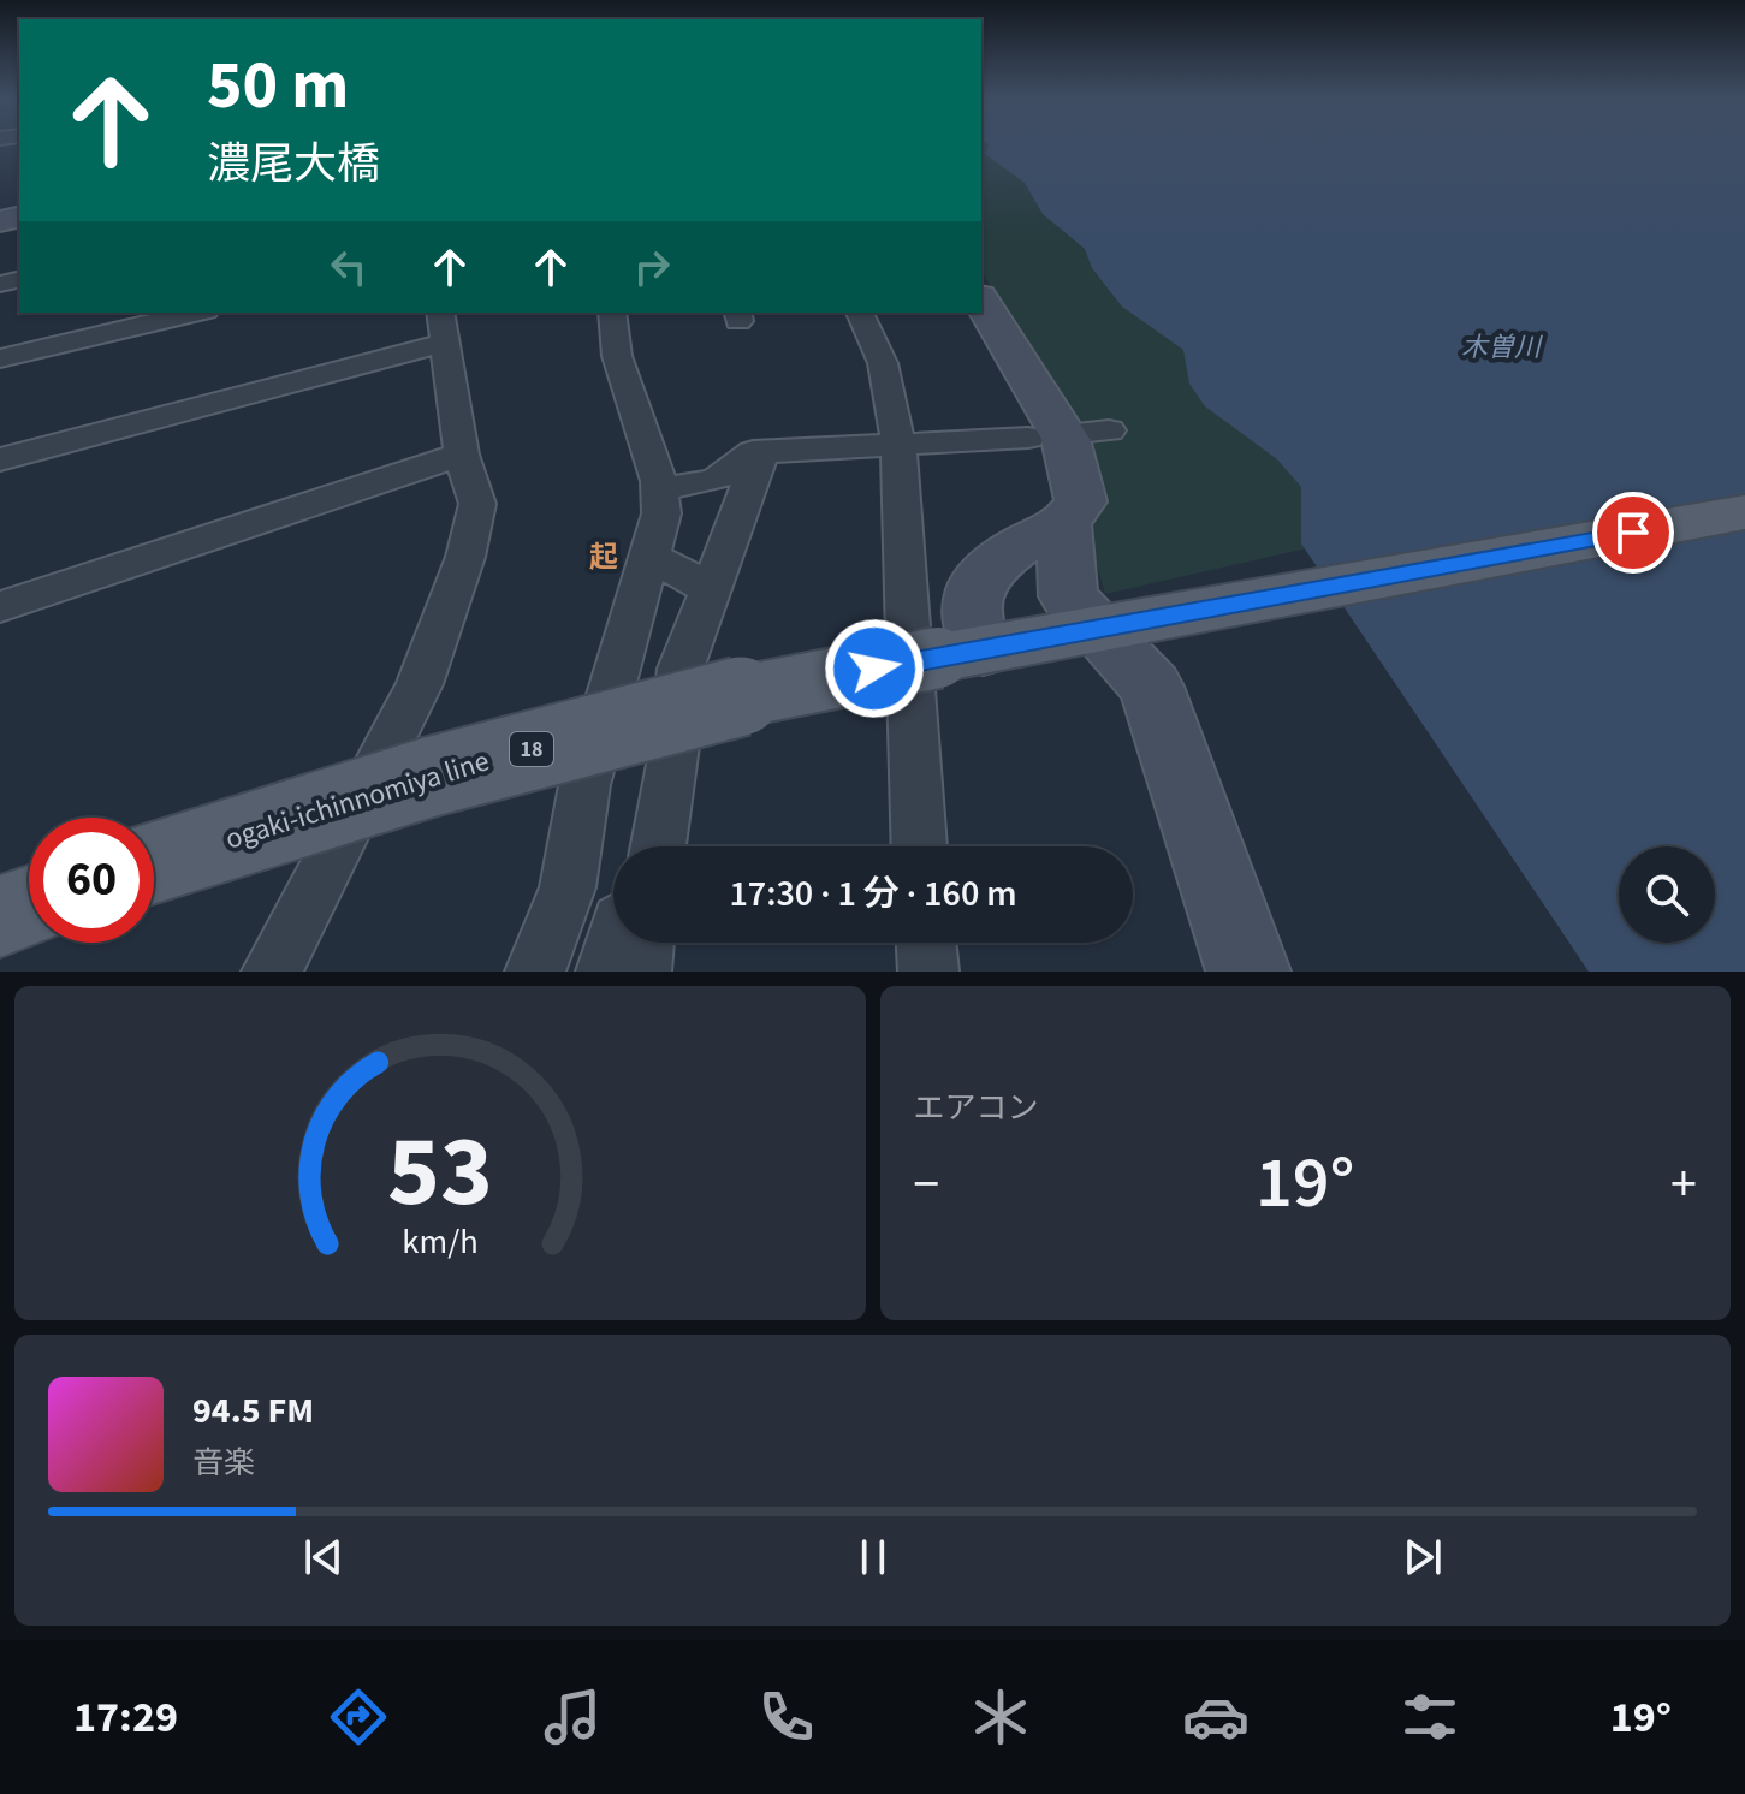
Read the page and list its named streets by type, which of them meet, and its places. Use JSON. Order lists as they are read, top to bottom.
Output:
{
  "streets": {
    "main road": ["18", "ogaki-ichinnomiya line"]
  },
  "crossings": [
    ["18", "ogaki-ichinnomiya line"]
  ],
  "districts": ["起"],
  "water": ["木曽川"],
  "page": {
    "turn": ["50 m", "濃尾大橋"],
    "limit": "60",
    "trip": "17:30 · 1 分 · 160 m",
    "tile": "エアコン",
    "heat": ["−", "19°", "+"],
    "song": ["94.5 FM", "音楽"],
    "tabs": ["17:29", "19°"],
    "gauge": ["53", "km/h"]
  }
}
